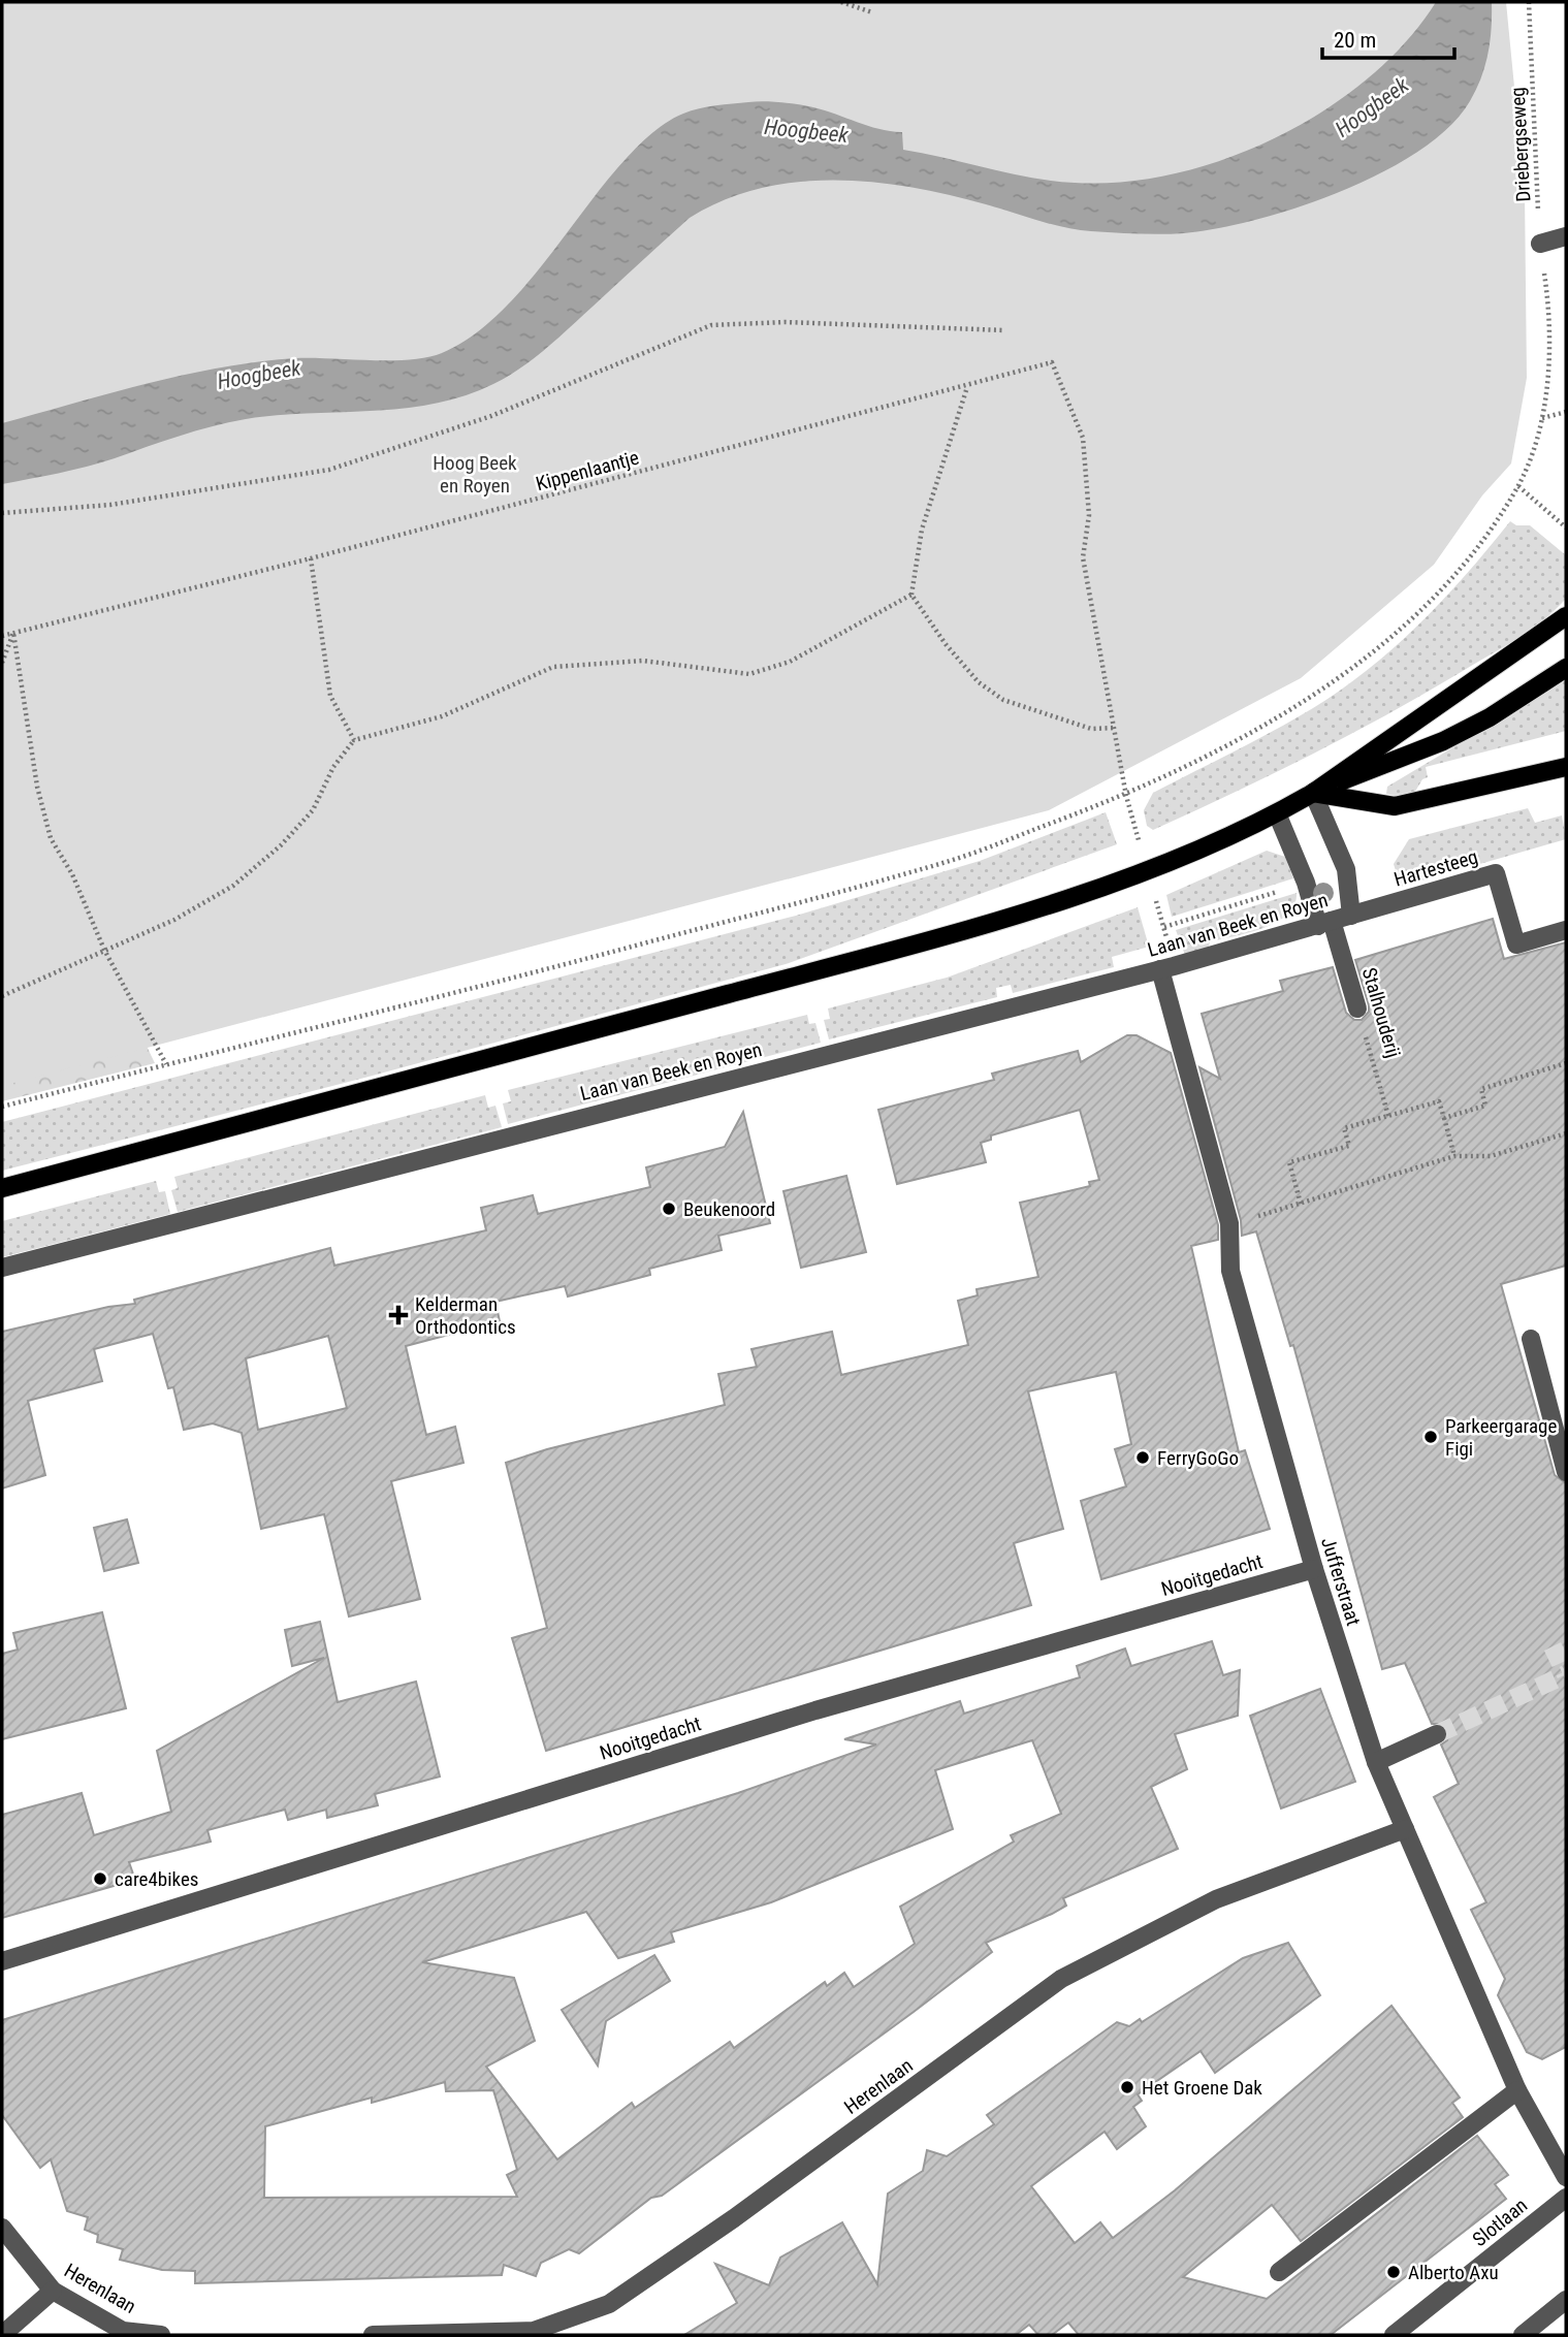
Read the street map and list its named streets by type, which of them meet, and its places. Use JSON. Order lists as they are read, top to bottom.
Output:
{
  "streets": {
    "street": [
      "Hartesteeg",
      "Laan van Beek en Royen",
      "Stalhouderij",
      "Nooitgedacht",
      "Jufferstraat",
      "Herenlaan",
      "Slotlaan"
    ],
    "path": ["Driebergseweg", "Kippenlaantje"]
  },
  "crossings": [
    ["Hartesteeg", "Laan van Beek en Royen"],
    ["Laan van Beek en Royen", "Stalhouderij"],
    ["Laan van Beek en Royen", "Jufferstraat"],
    ["Nooitgedacht", "Jufferstraat"],
    ["Jufferstraat", "Herenlaan"]
  ],
  "water": ["Hoogbeek"],
  "parks": ["Hoog Beek en Royen"],
  "places": {
    "other": [
      "Beukenoord",
      "Parkeergarage Figi",
      "FerryGoGo",
      "care4bikes",
      "Het Groene Dak",
      "Alberto Axu"
    ],
    "health": ["Kelderman Orthodontics"]
  },
  "scale_bar": "20 m"
}
